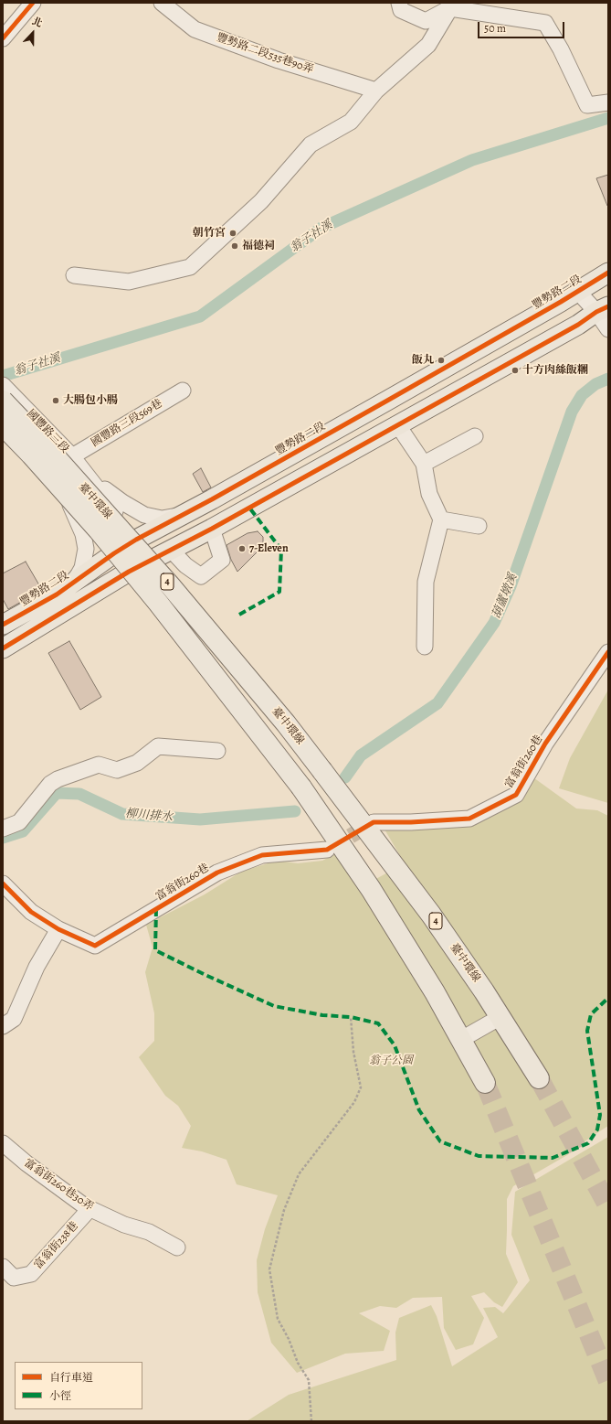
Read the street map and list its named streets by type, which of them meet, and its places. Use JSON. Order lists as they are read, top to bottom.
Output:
{
  "streets": {
    "highway": ["臺中環線", "4"],
    "main road": ["豐勢路二段"],
    "street": [
      "豐勢路二段535巷90弄",
      "國豐路三段569巷",
      "國豐路三段",
      "富翁街260巷",
      "富翁街260巷30弄",
      "富翁街238巷"
    ]
  },
  "crossings": [
    ["豐勢路二段", "國豐路三段"],
    ["國豐路三段569巷", "國豐路三段"],
    ["國豐路三段", "臺中環線"],
    ["富翁街260巷30弄", "富翁街238巷"]
  ],
  "water": ["翁子社溪", "葫蘆墩溪", "柳川排水"],
  "parks": ["翁子公園"],
  "places": [
    "朝竹宮",
    "福德祠",
    "飯丸",
    "十方肉絲飯糰",
    "大腸包小腸",
    "7-Eleven"
  ],
  "legend": ["自行車道", "小徑"],
  "scale_bar": "50 m",
  "north": "top"
}
